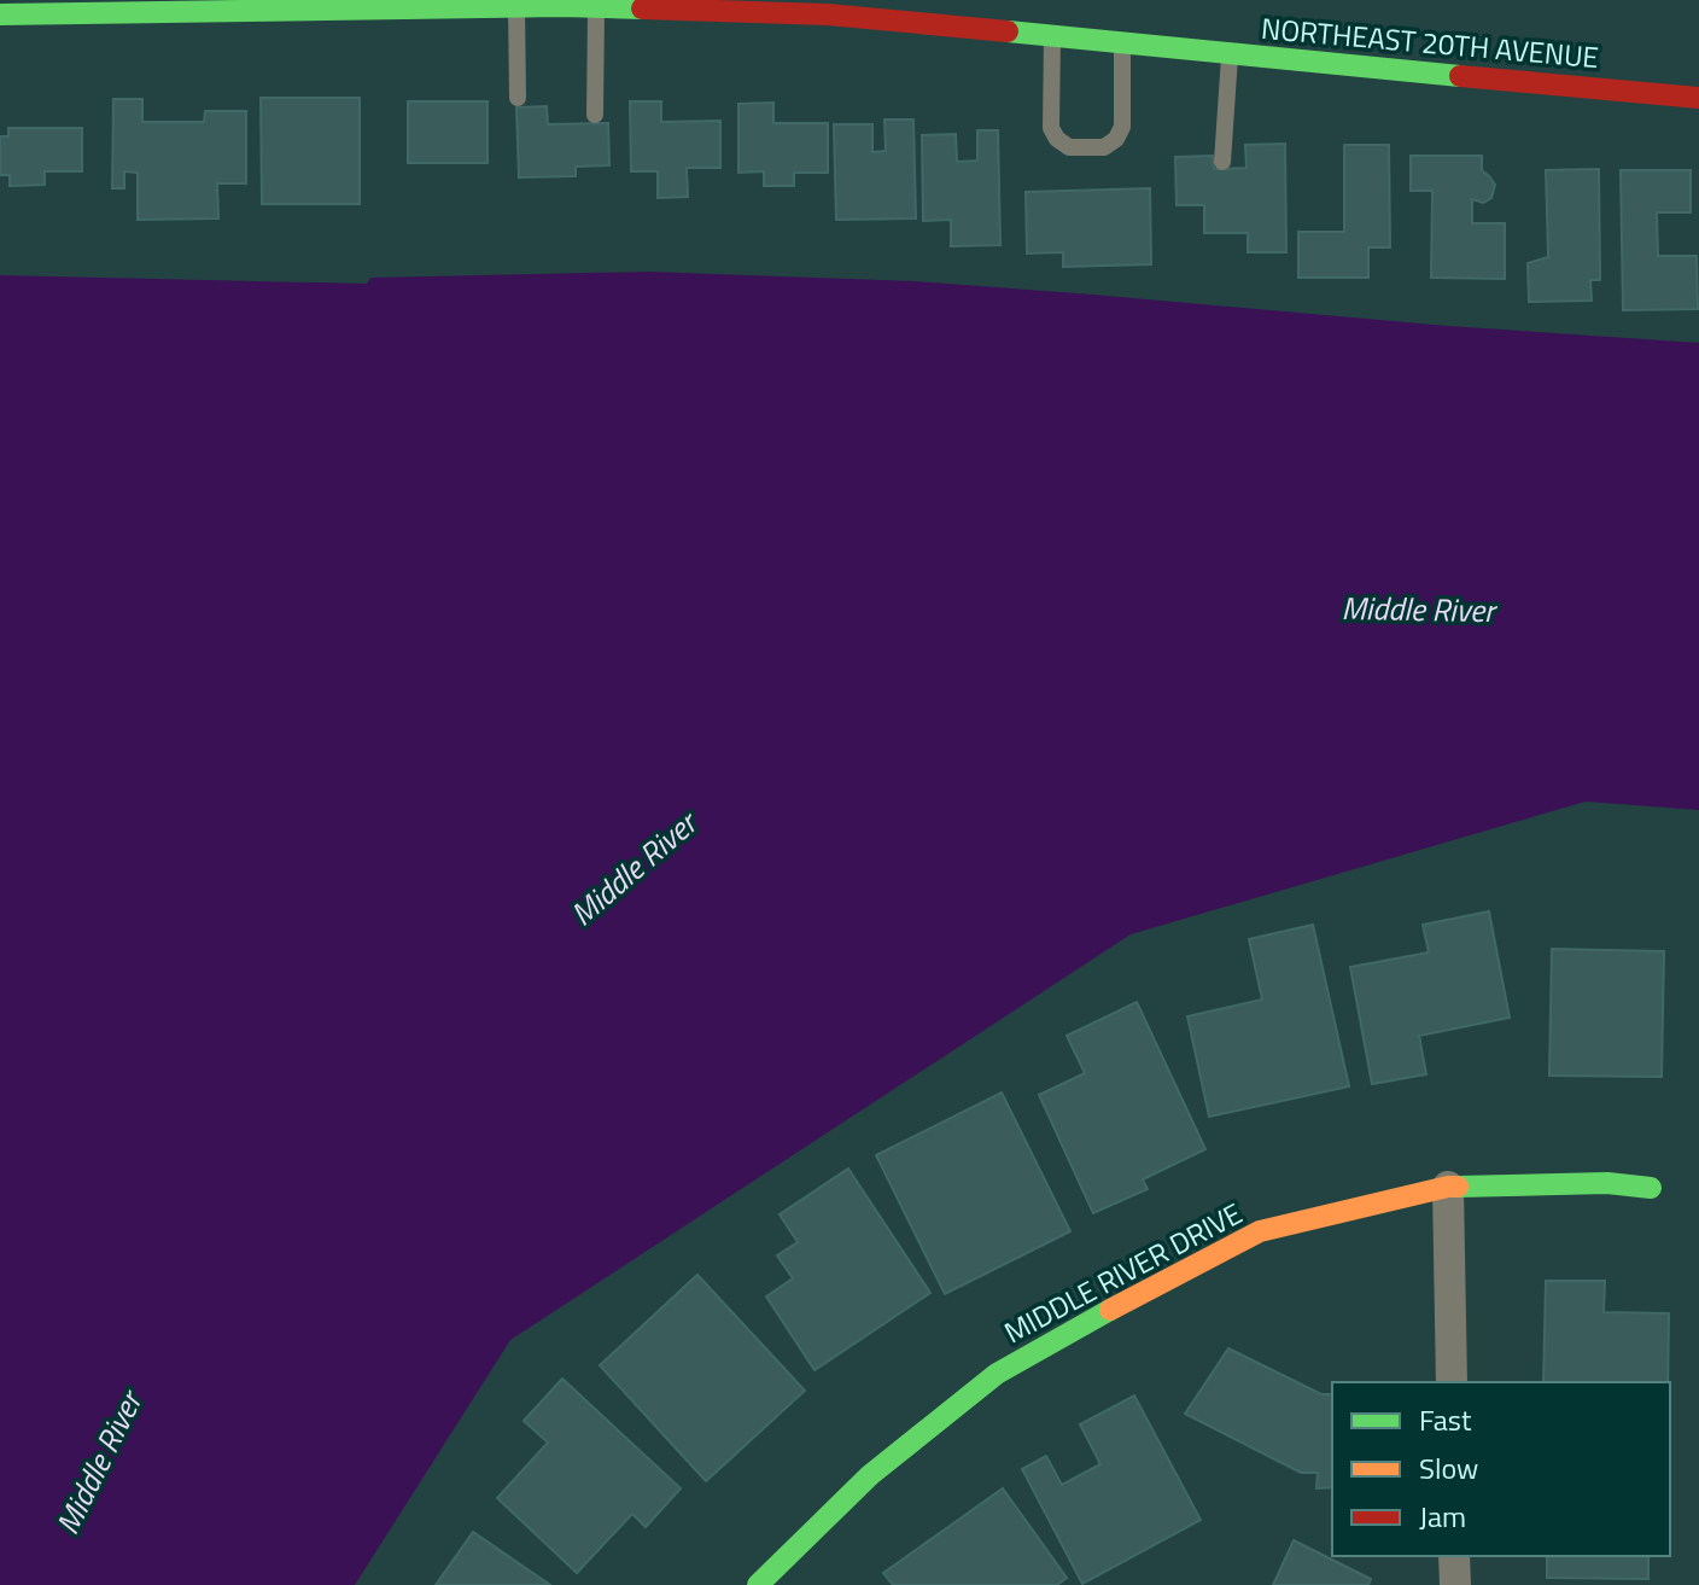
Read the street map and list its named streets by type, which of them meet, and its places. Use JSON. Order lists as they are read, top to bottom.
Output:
{
  "streets": {
    "street": ["NORTHEAST 20TH AVENUE", "MIDDLE RIVER DRIVE"]
  },
  "water": ["Middle River"],
  "legend": ["Fast", "Slow", "Jam"]
}
